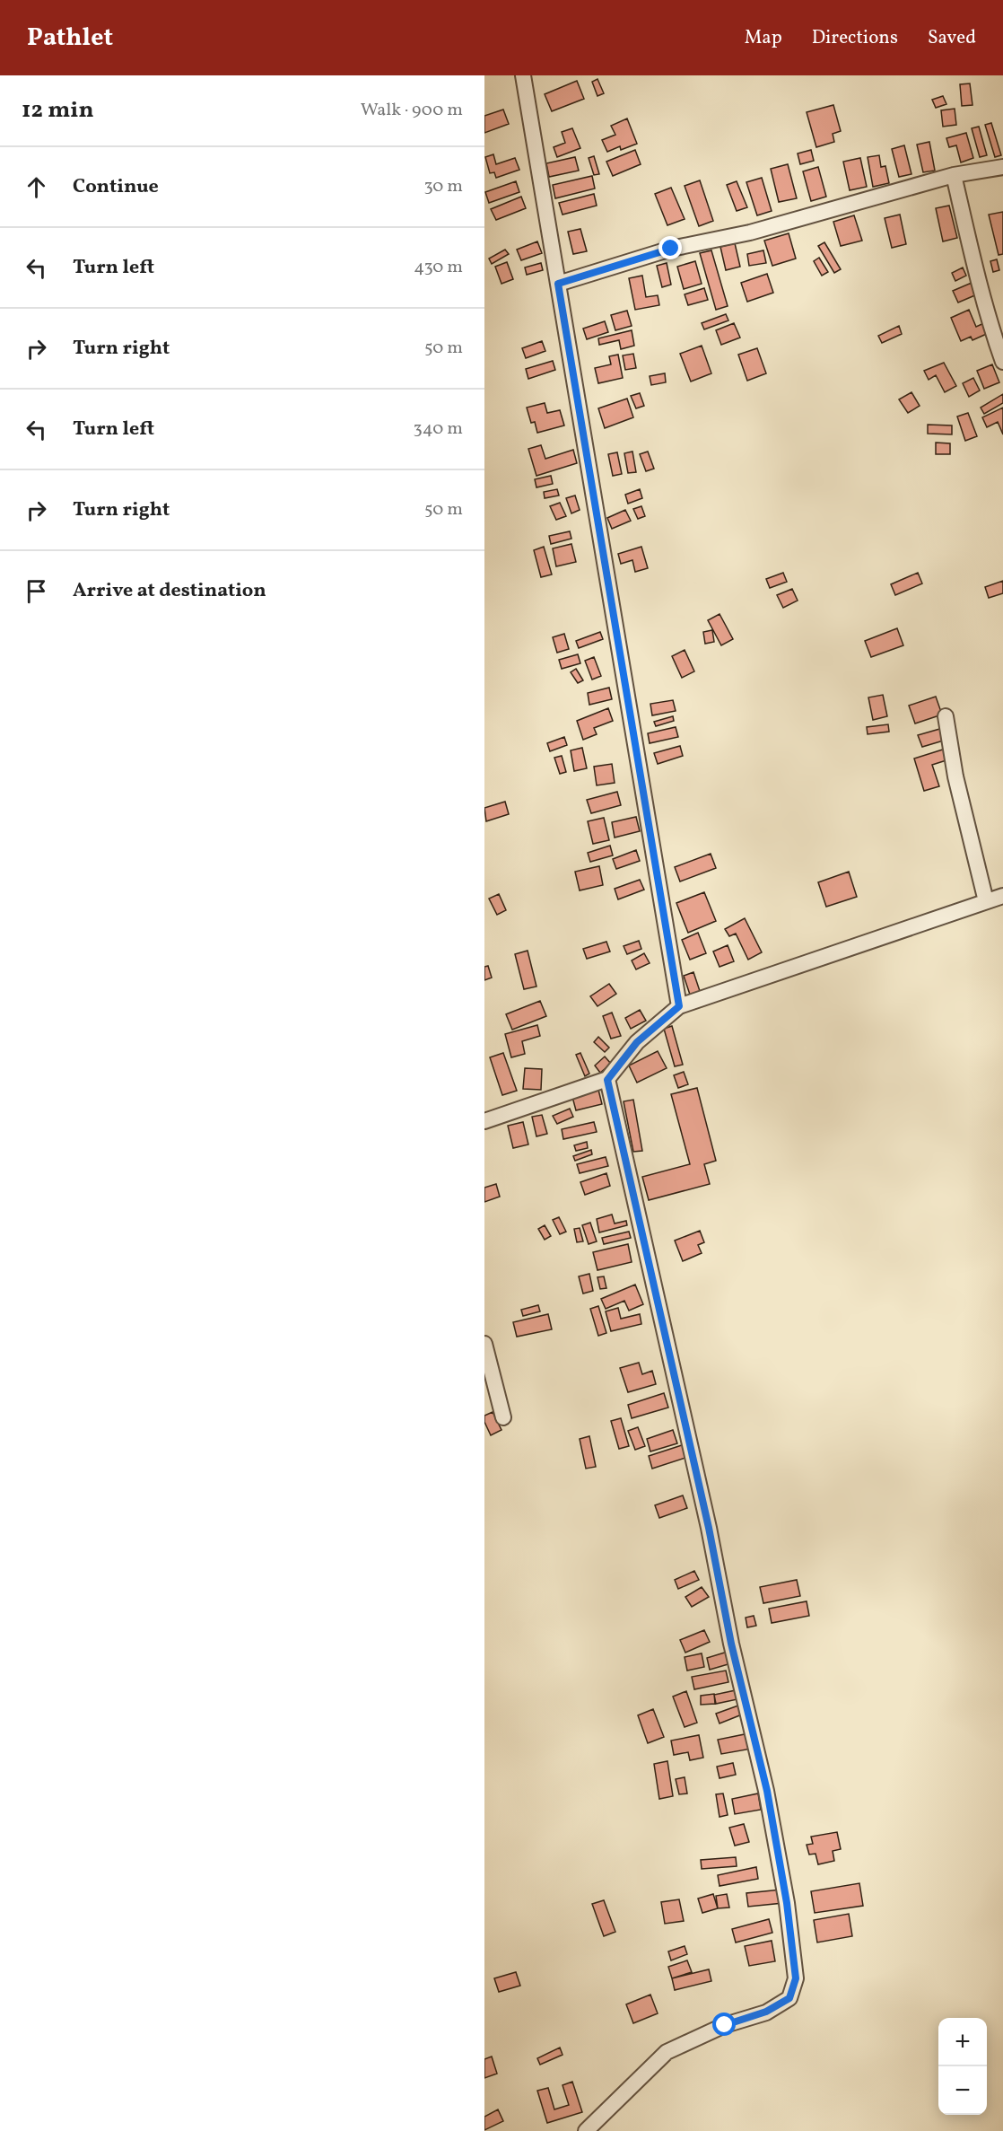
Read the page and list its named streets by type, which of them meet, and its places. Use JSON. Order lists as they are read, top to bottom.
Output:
{
  "page": {
    "header": "Pathlet",
    "nav": ["Map", "Directions", "Saved"],
    "heading": ["12 min", "Walk · 900 m"],
    "list": [
      ["Continue", "30 m"],
      ["Turn left", "430 m"],
      ["Turn right", "50 m"],
      ["Turn left", "340 m"],
      ["Turn right", "50 m"],
      "Arrive at destination"
    ],
    "map_buttons": ["+", "−"]
  }
}
